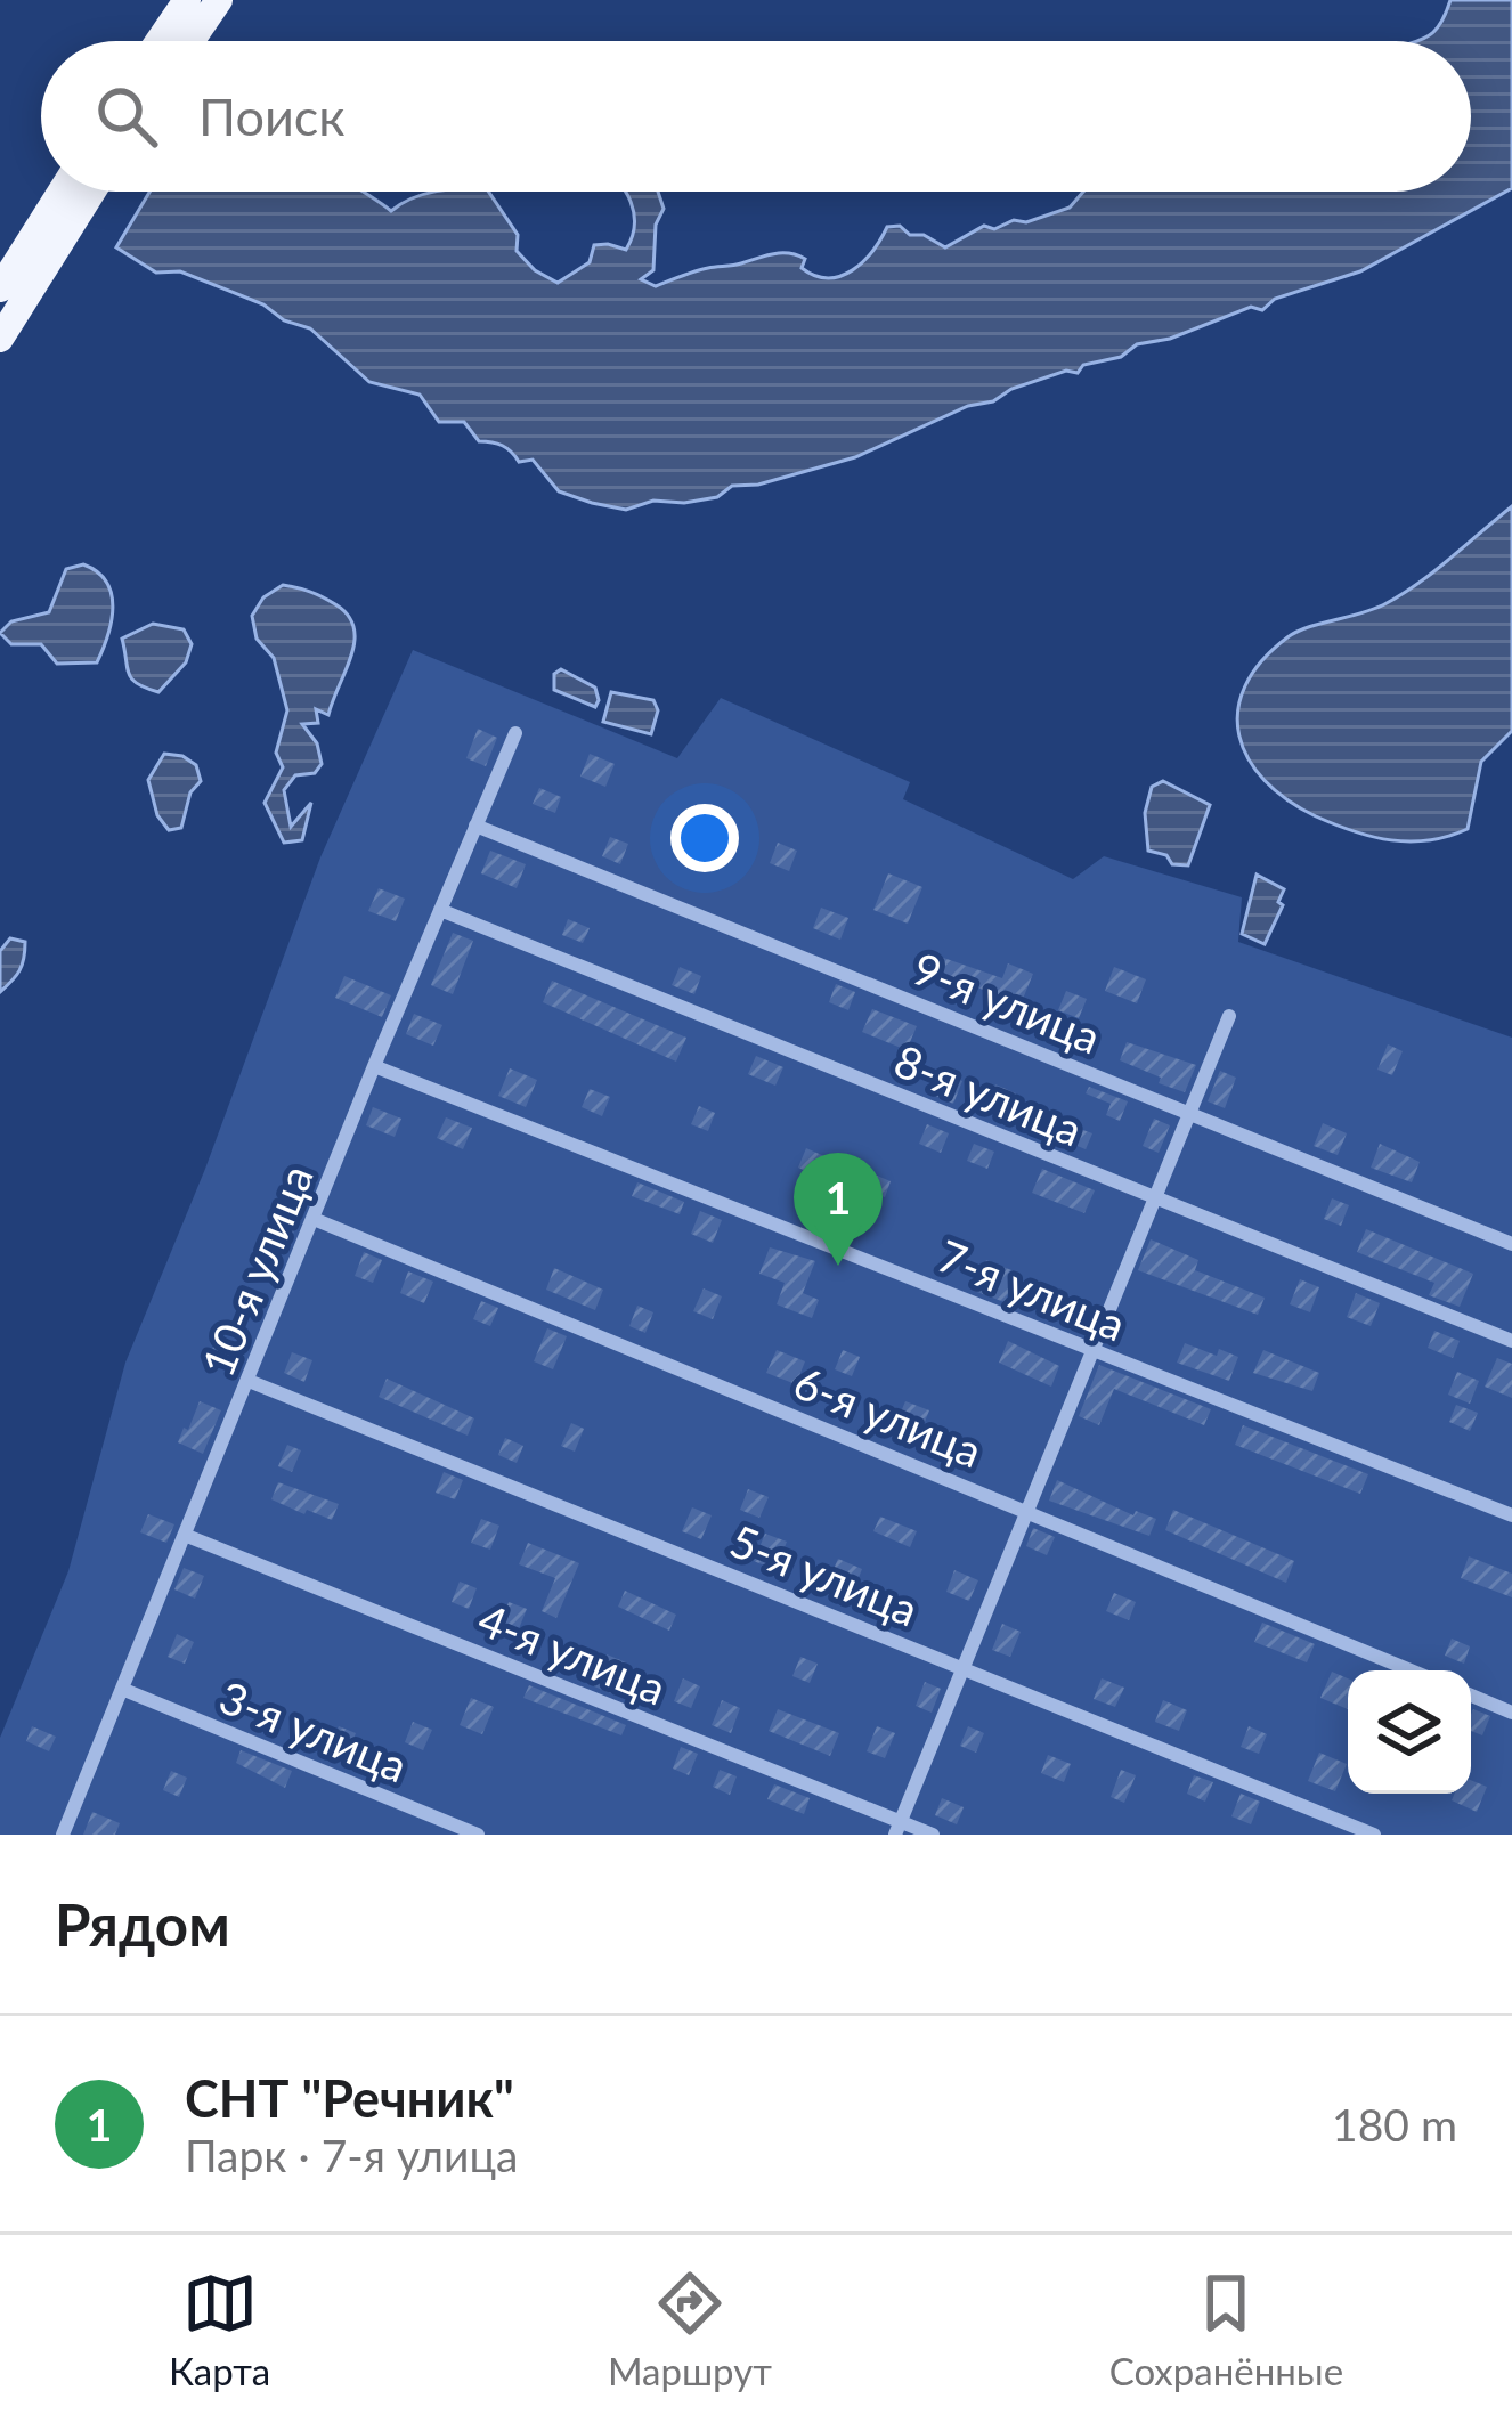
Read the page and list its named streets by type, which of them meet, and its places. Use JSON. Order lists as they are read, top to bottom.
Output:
{
  "streets": {
    "street": [
      "9-я улица",
      "8-я улица",
      "10-я улица",
      "7-я улица",
      "6-я улица",
      "5-я улица",
      "4-я улица",
      "3-я улица"
    ]
  },
  "crossings": [
    ["9-я улица", "10-я улица"],
    ["8-я улица", "10-я улица"],
    ["10-я улица", "7-я улица"],
    ["10-я улица", "6-я улица"],
    ["10-я улица", "5-я улица"],
    ["10-я улица", "4-я улица"],
    ["10-я улица", "3-я улица"]
  ],
  "page": {
    "search": "Поиск",
    "pins": "1",
    "heading": "Рядом",
    "list": [
      {
        "mark": "1",
        "name": "СНТ \"Речник\"",
        "note": "Парк · 7-я улица",
        "value": "180 m"
      }
    ],
    "nav": ["Карта", "Маршрут", "Сохранённые"]
  }
}
